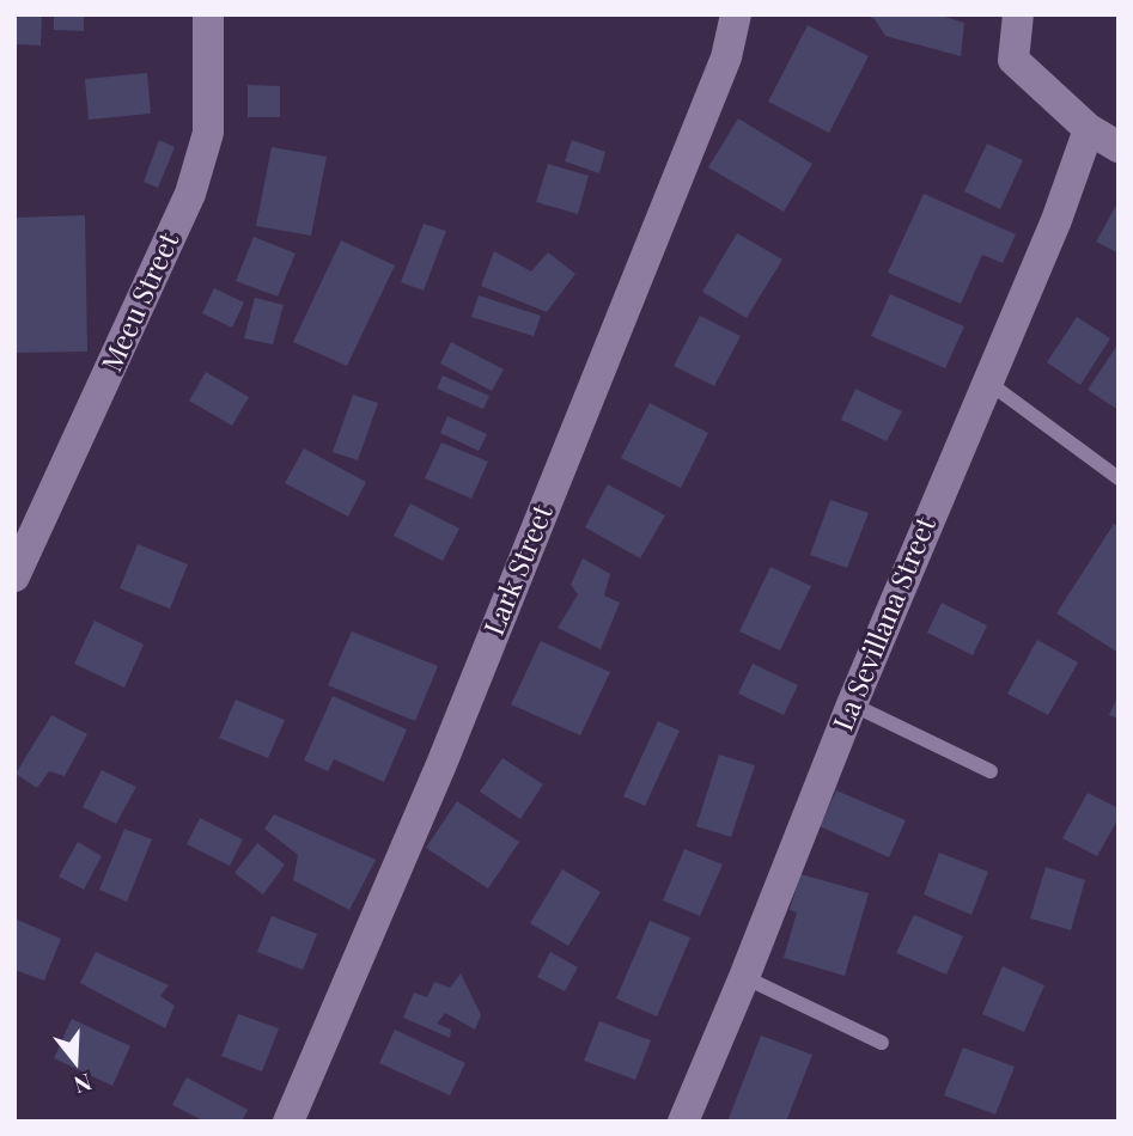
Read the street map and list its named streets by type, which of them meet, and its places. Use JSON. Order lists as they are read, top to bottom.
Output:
{
  "streets": {
    "street": ["Meeu Street", "Lark Street", "La Sevillana Street"]
  },
  "north": "bottom"
}
